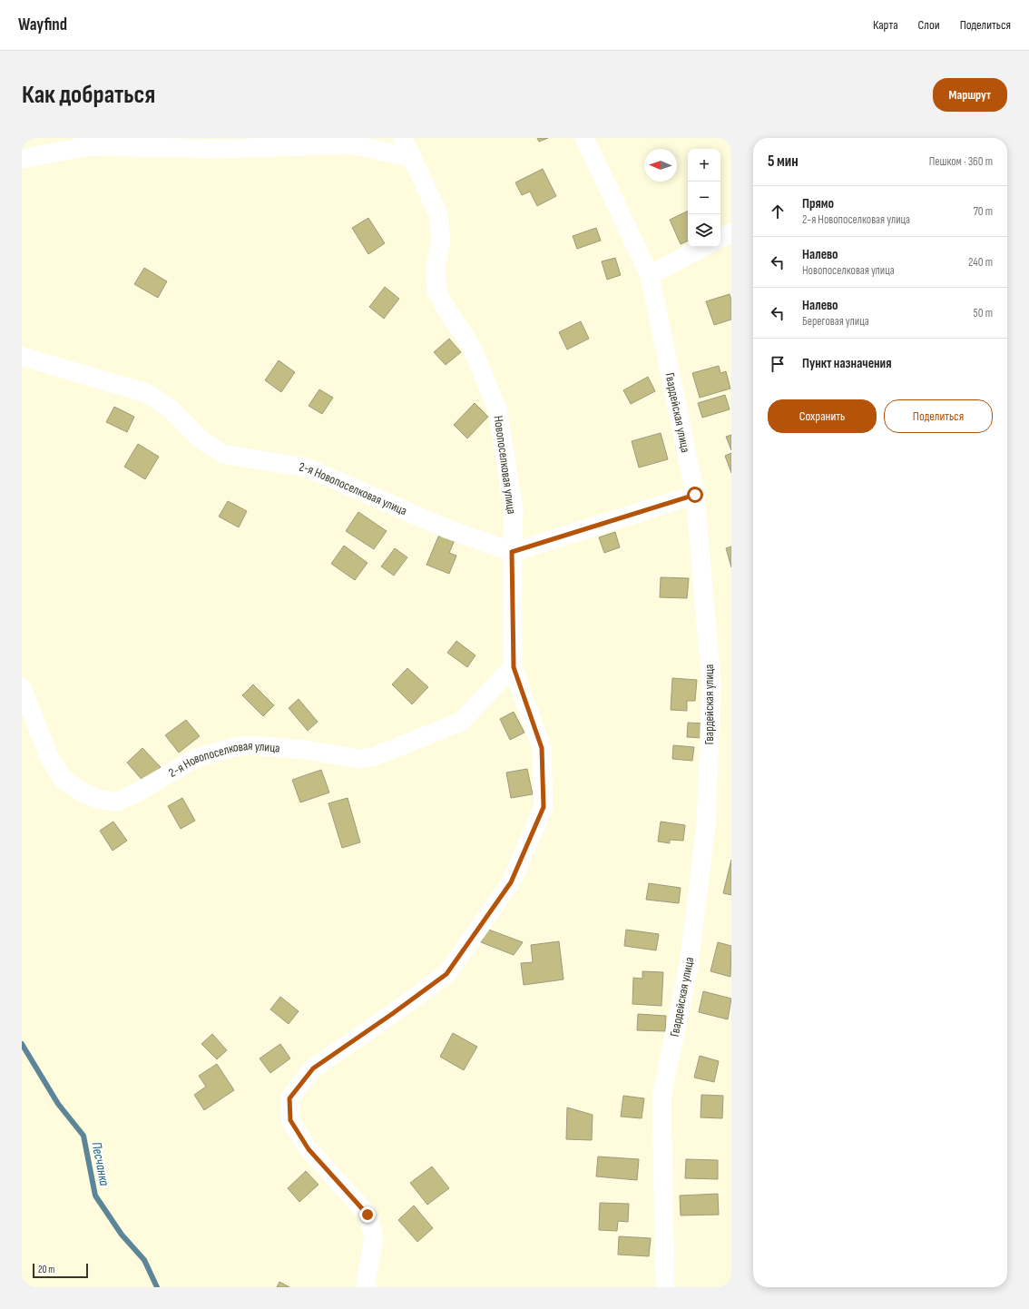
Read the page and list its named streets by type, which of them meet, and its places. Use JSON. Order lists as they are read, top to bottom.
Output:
{
  "streets": {
    "street": ["Гвардейская улица", "Новопоселковая улица", "2-я Новопоселковая улица"]
  },
  "crossings": [
    ["Новопоселковая улица", "2-я Новопоселковая улица"]
  ],
  "water": ["Песчанка"],
  "scale_bar": "20 m",
  "north": "left",
  "page": {
    "header": "Wayfind",
    "nav": ["Карта", "Слои", "Поделиться"],
    "buttons": [
      "Маршрут",
      ["Сохранить", "Поделиться"]
    ],
    "title": "Как добраться",
    "heading": ["5 мин", "Пешком · 360 m"],
    "map_buttons": ["+", "−"],
    "list": [
      ["Прямо", "2-я Новопоселковая улица", "70 m"],
      ["Налево", "Новопоселковая улица", "240 m"],
      ["Налево", "Береговая улица", "50 m"],
      "Пункт назначения"
    ],
    "scale": "20 m"
  }
}
